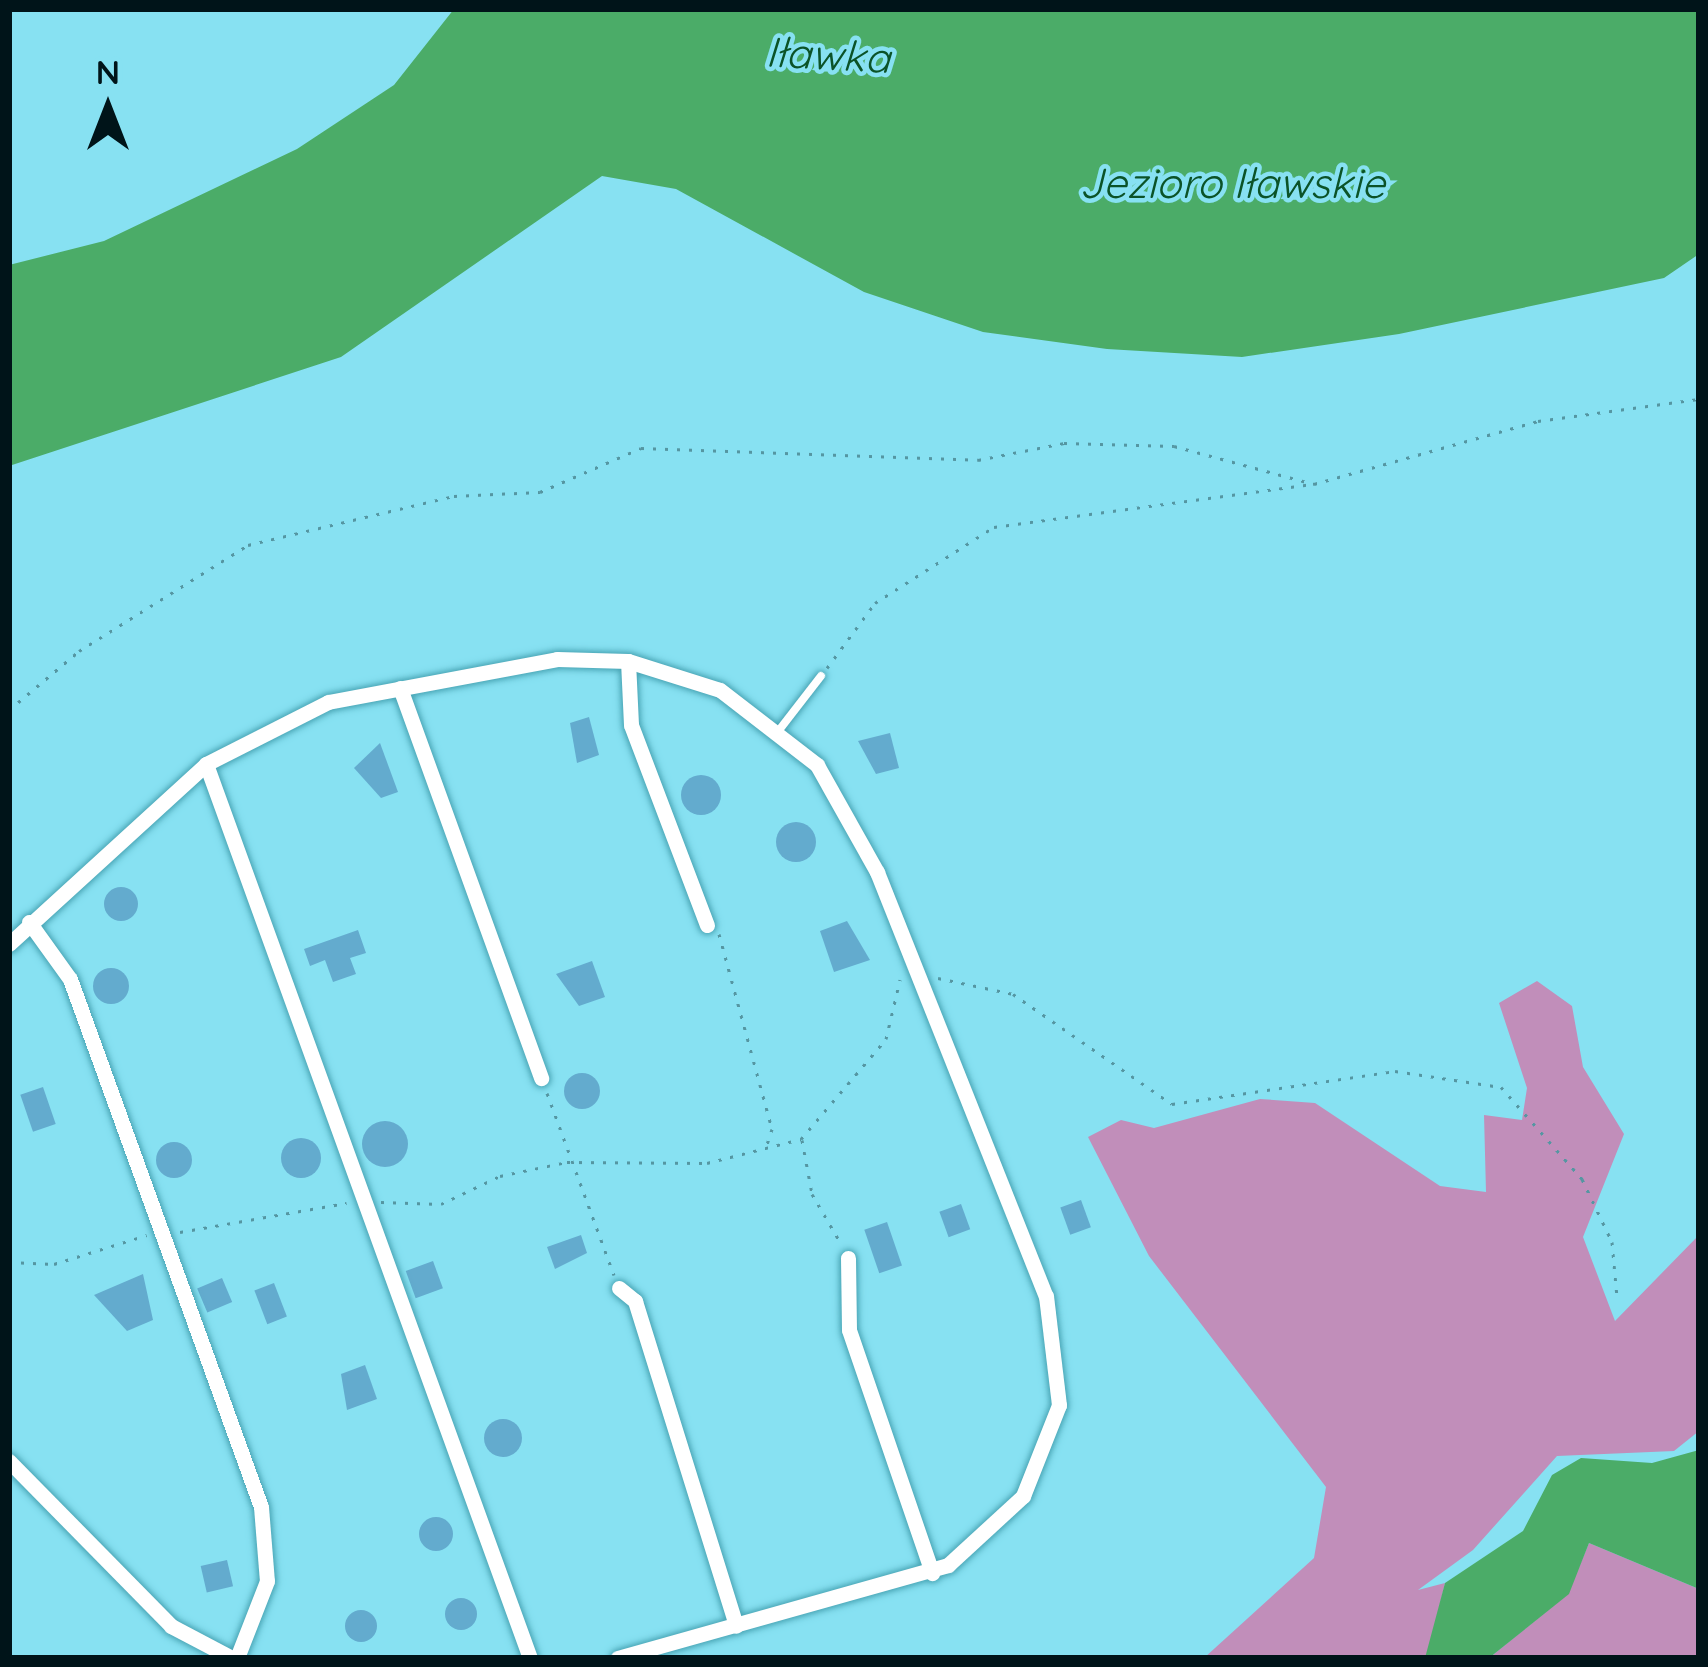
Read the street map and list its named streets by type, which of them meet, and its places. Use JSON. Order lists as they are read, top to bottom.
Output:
{
  "water": ["Iławka", "Jezioro Iławskie"],
  "north": "top"
}
